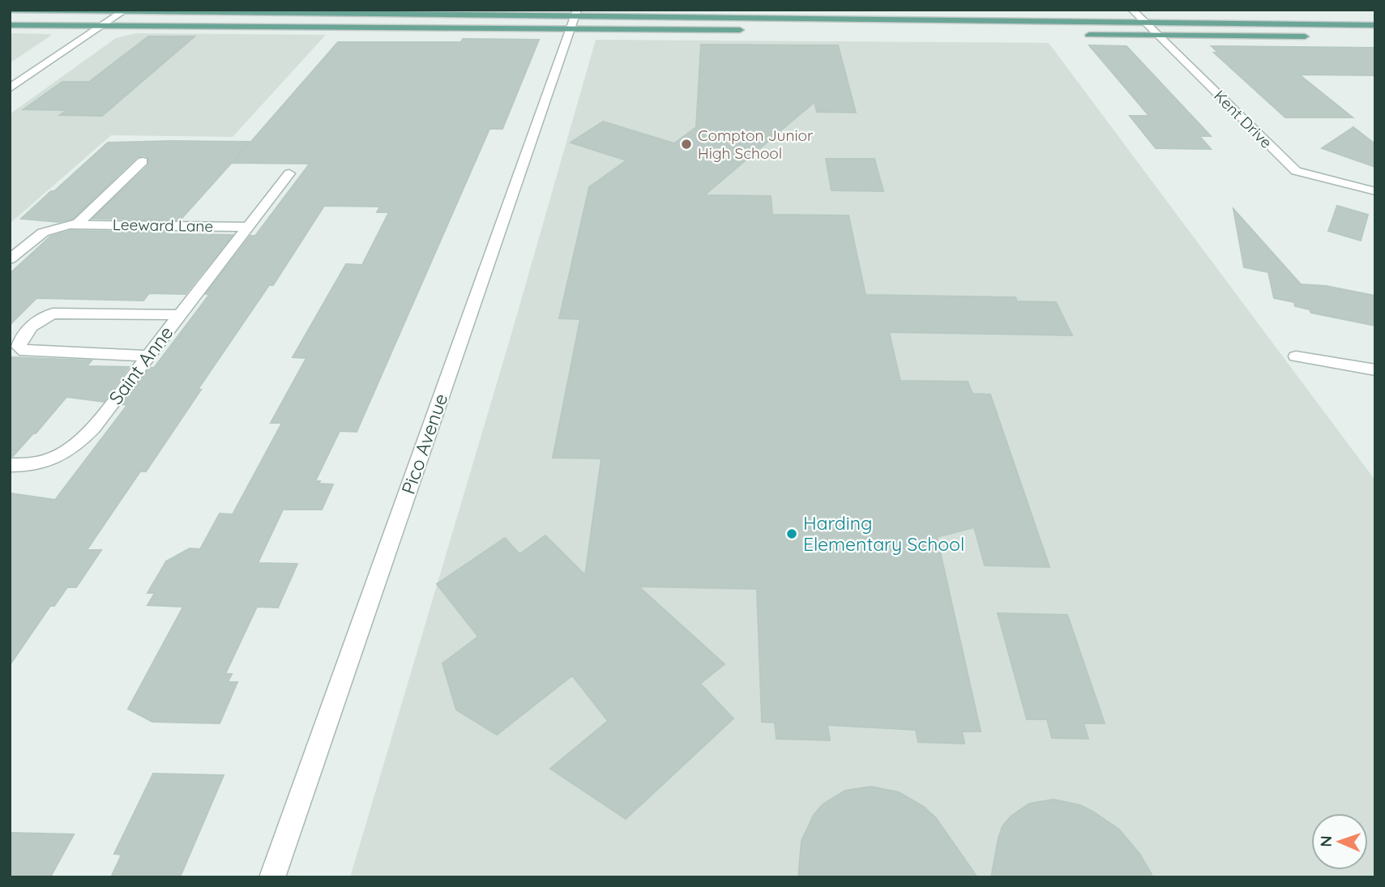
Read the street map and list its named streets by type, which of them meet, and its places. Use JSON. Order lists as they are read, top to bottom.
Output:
{
  "streets": {
    "street": [
      "Kent Drive",
      "Leeward Lane",
      "Saint Anne",
      "Pico Avenue"
    ]
  },
  "crossings": [
    ["Leeward Lane", "Saint Anne"]
  ],
  "places": ["Compton Junior High School", "Harding Elementary School"],
  "north": "left"
}
